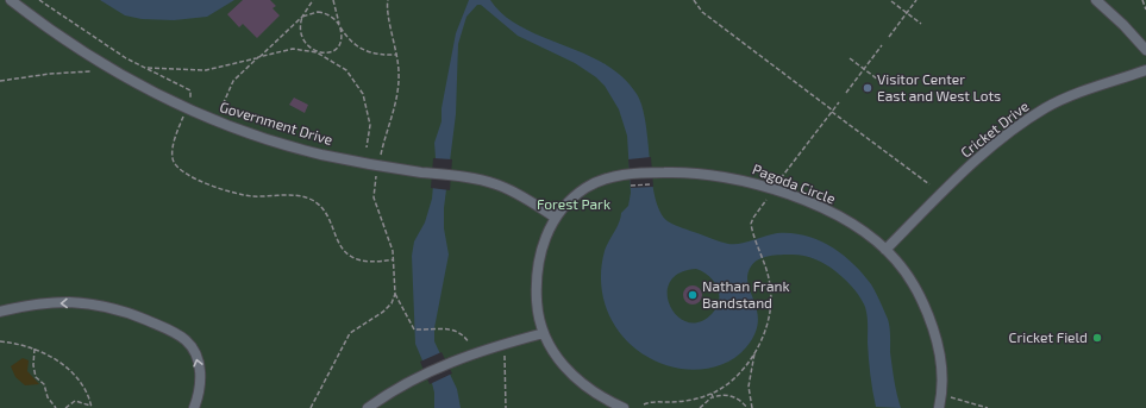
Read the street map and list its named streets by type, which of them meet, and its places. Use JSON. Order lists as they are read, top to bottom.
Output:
{
  "streets": {
    "street": ["Government Drive", "Cricket Drive", "Pagoda Circle"]
  },
  "crossings": [
    ["Government Drive", "Pagoda Circle"],
    ["Cricket Drive", "Pagoda Circle"]
  ],
  "parks": ["Forest Park"],
  "places": ["Visitor Center East and West Lots", "Nathan Frank Bandstand", "Cricket Field"]
}
